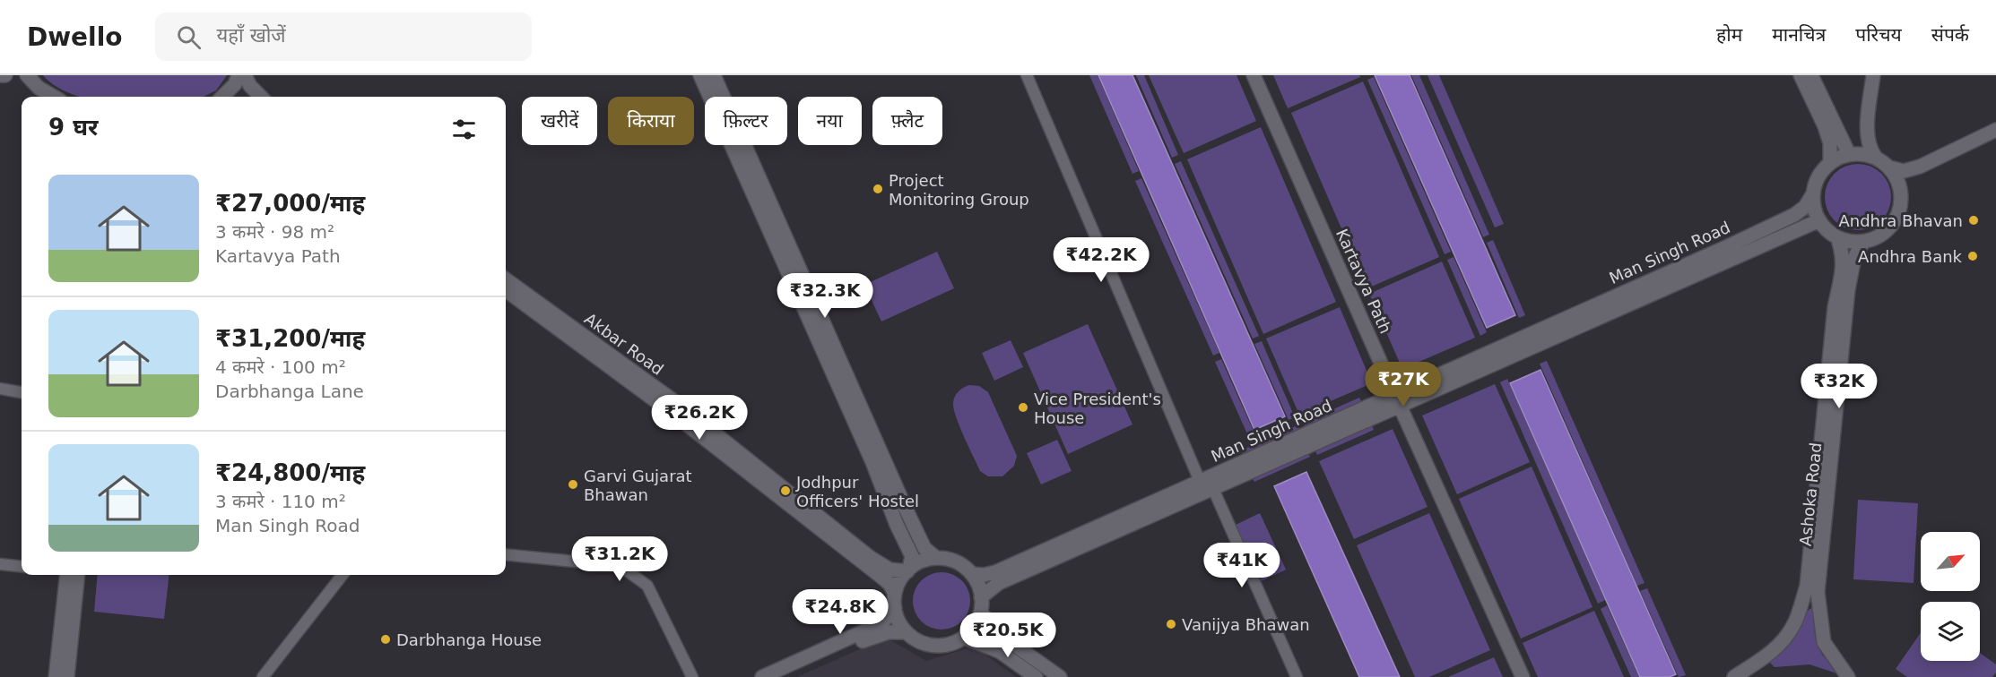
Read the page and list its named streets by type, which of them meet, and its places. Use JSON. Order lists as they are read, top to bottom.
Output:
{
  "streets": {
    "main road": [
      "Man Singh Road",
      "Kartavya Path",
      "Akbar Road",
      "Ashoka Road"
    ]
  },
  "crossings": [
    ["Man Singh Road", "Kartavya Path"],
    ["Man Singh Road", "Akbar Road"],
    ["Man Singh Road", "Ashoka Road"]
  ],
  "places": [
    "Project Monitoring Group",
    "Andhra Bhavan",
    "Andhra Bank",
    "Vice President's House",
    "Garvi Gujarat Bhawan",
    "Jodhpur Officers' Hostel",
    "Vanijya Bhawan",
    "Darbhanga House"
  ],
  "north": "top right",
  "page": {
    "header": "Dwello",
    "search": "यहाँ खोजें",
    "nav": [
      "होम",
      "मानचित्र",
      "परिचय",
      "संपर्क"
    ],
    "chip": [
      "खरीदें",
      "किराया",
      "फ़िल्टर",
      "नया",
      "फ़्लैट"
    ],
    "heading": "9 घर",
    "list": [
      {
        "name": "₹27,000/माह",
        "note": "3 कमरे · 98 m² · Kartavya Path"
      },
      {
        "name": "₹31,200/माह",
        "note": "4 कमरे · 100 m² · Darbhanga Lane"
      },
      {
        "name": "₹24,800/माह",
        "note": "3 कमरे · 110 m² · Man Singh Road"
      }
    ],
    "price": [
      "₹42.2K",
      "₹32.3K",
      "₹27K",
      "₹32K",
      "₹26.2K",
      "₹31.2K",
      "₹41K",
      "₹24.8K",
      "₹20.5K"
    ]
  }
}
